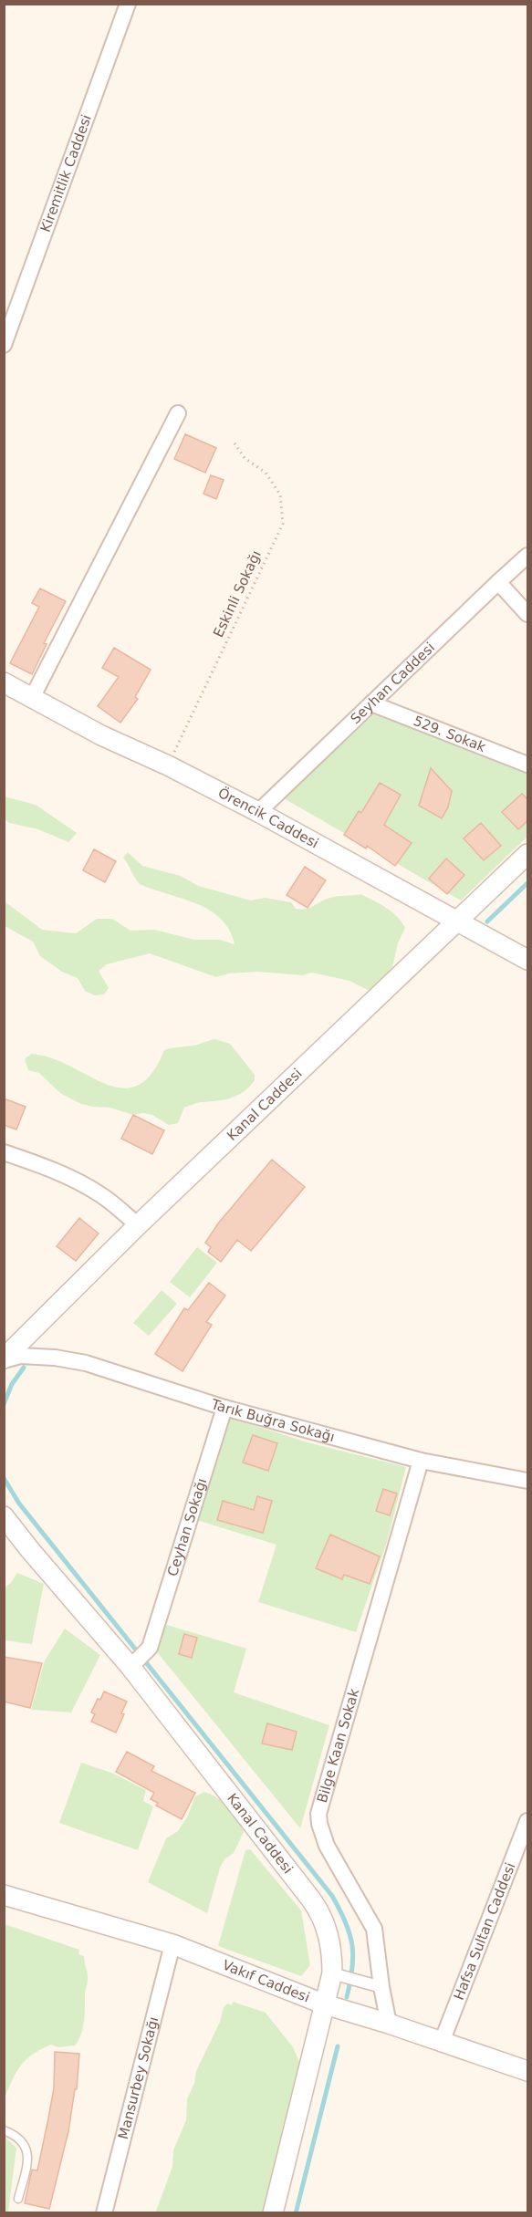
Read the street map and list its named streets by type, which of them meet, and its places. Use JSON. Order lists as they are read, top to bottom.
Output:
{
  "streets": {
    "street": [
      "Kiremitlik Caddesi",
      "Seyhan Caddesi",
      "529. Sokak",
      "Örencik Caddesi",
      "Kanal Caddesi",
      "Tarık Buğra Sokağı",
      "Ceyhan Sokağı",
      "Bilge Kaan Sokak",
      "Hafsa Sultan Caddesi",
      "Vakıf Caddesi",
      "Mansurbey Sokağı"
    ],
    "path": ["Eskinli Sokağı"]
  },
  "crossings": [
    ["Eskinli Sokağı", "Örencik Caddesi"],
    ["Seyhan Caddesi", "529. Sokak"],
    ["Seyhan Caddesi", "Örencik Caddesi"],
    ["Örencik Caddesi", "Kanal Caddesi"],
    ["Kanal Caddesi", "Tarık Buğra Sokağı"],
    ["Kanal Caddesi", "Ceyhan Sokağı"],
    ["Kanal Caddesi", "Vakıf Caddesi"],
    ["Tarık Buğra Sokağı", "Ceyhan Sokağı"],
    ["Tarık Buğra Sokağı", "Bilge Kaan Sokak"],
    ["Bilge Kaan Sokak", "Vakıf Caddesi"],
    ["Hafsa Sultan Caddesi", "Vakıf Caddesi"],
    ["Vakıf Caddesi", "Mansurbey Sokağı"]
  ]
}
